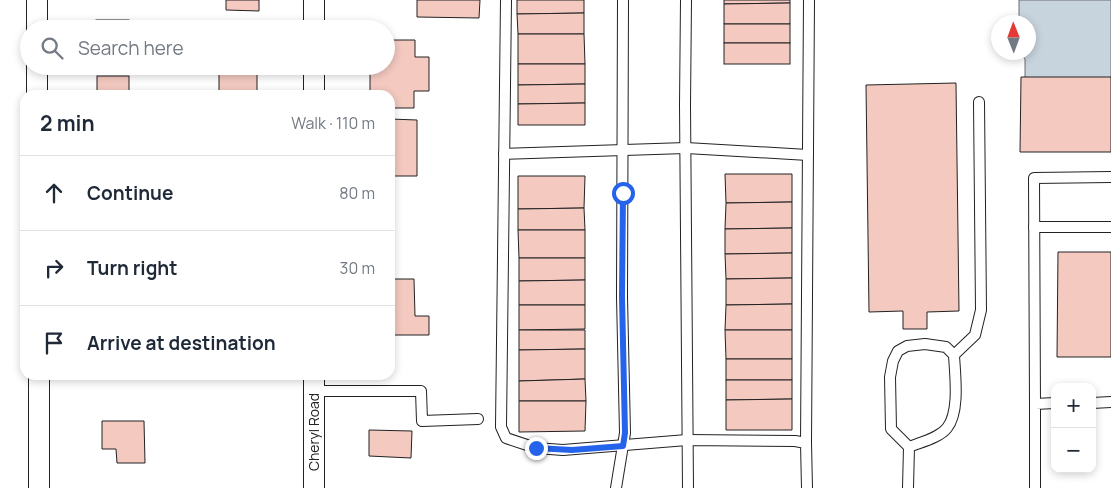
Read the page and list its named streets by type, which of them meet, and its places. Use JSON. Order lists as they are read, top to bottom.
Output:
{
  "streets": {
    "street": ["Cheryl Road"]
  },
  "north": "top",
  "page": {
    "search": "Search here",
    "heading": ["2 min", "Walk · 110 m"],
    "list": [
      ["Continue", "80 m"],
      ["Turn right", "30 m"],
      "Arrive at destination"
    ],
    "map_buttons": ["+", "−"]
  }
}
